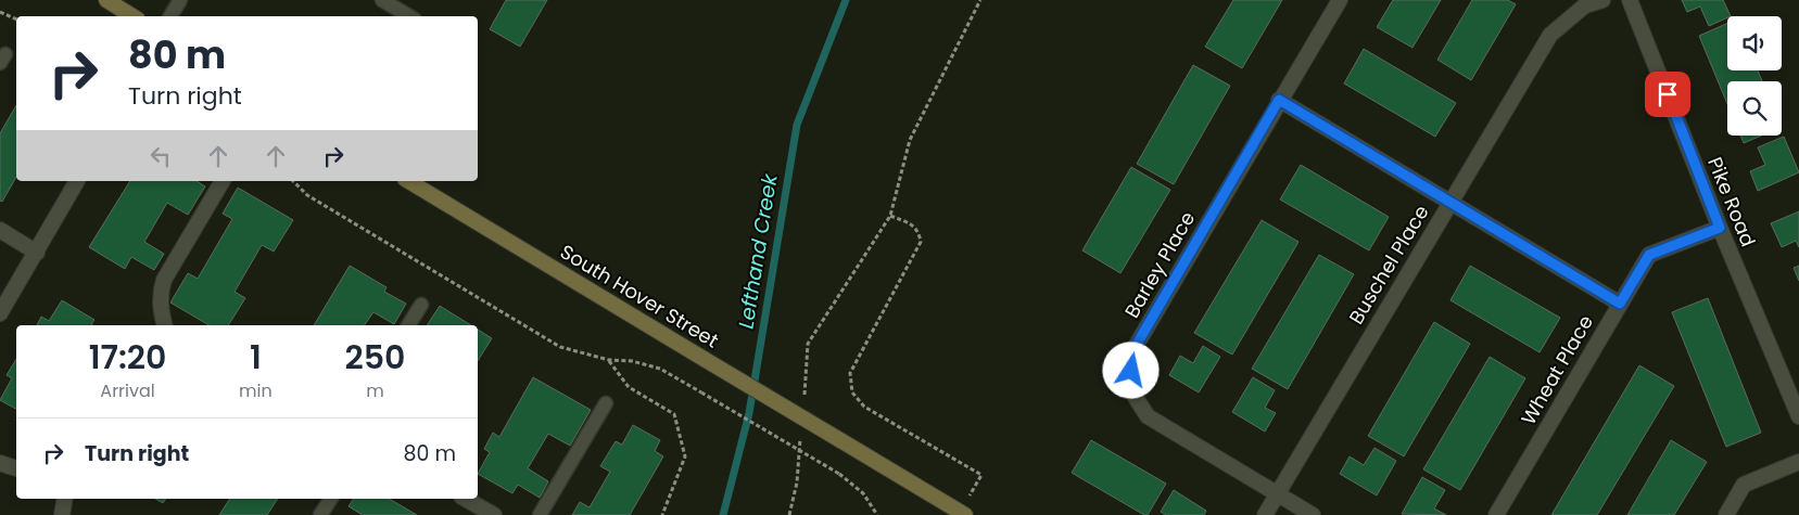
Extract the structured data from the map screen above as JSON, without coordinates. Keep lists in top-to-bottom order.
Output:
{
  "streets": {
    "main road": ["South Hover Street"],
    "street": [
      "Pike Road",
      "Barley Place",
      "Buschel Place",
      "Wheat Place"
    ]
  },
  "crossings": [
    ["Pike Road", "Wheat Place"],
    ["Barley Place", "Buschel Place"]
  ],
  "water": ["Lefthand Creek"],
  "page": {
    "turn": ["80 m", "Turn right"],
    "eta": [
      "17:20",
      "Arrival",
      "1",
      "min",
      "250",
      "m"
    ],
    "list": [
      {
        "name": "Turn right",
        "value": "80 m"
      }
    ]
  }
}
